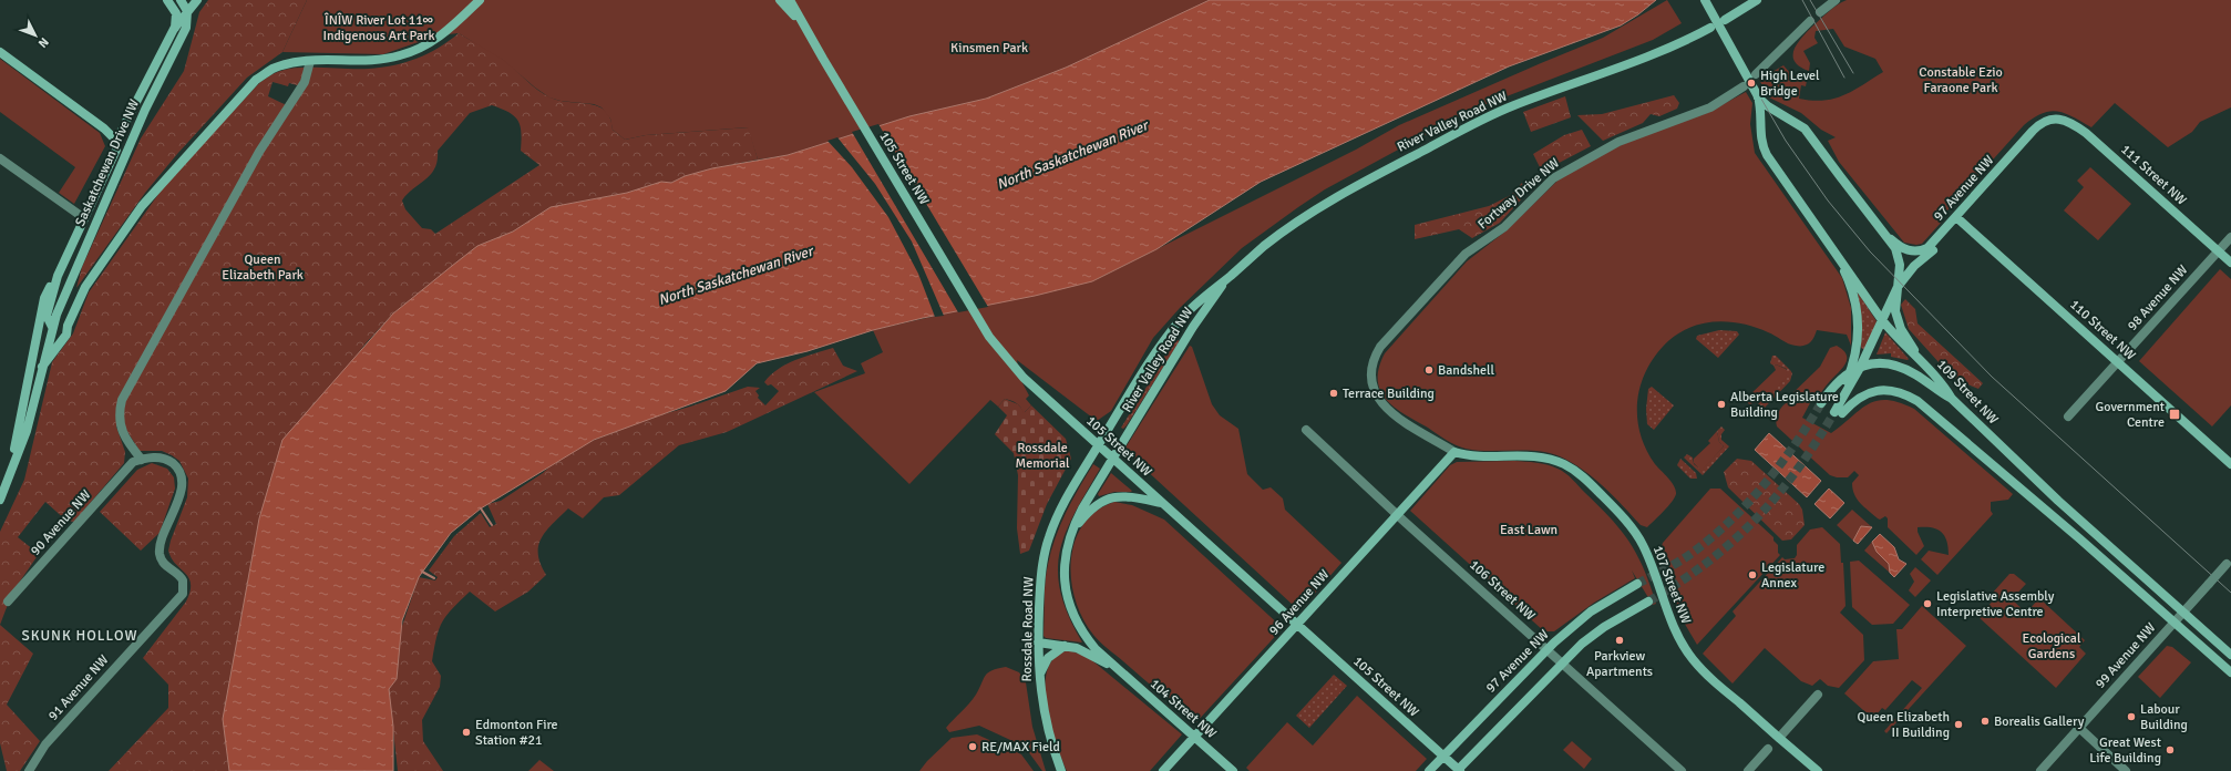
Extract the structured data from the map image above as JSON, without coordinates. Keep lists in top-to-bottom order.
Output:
{
  "streets": {
    "main road": [
      "River Valley Road NW",
      "Saskatchewan Drive NW",
      "105 Street NW",
      "111 Street NW",
      "97 Avenue NW",
      "110 Street NW",
      "109 Street NW",
      "107 Street NW",
      "96 Avenue NW",
      "Rossdale Road NW",
      "104 Street NW"
    ],
    "street": [
      "Fortway Drive NW",
      "98 Avenue NW",
      "90 Avenue NW",
      "106 Street NW",
      "99 Avenue NW",
      "91 Avenue NW"
    ]
  },
  "crossings": [
    ["River Valley Road NW", "105 Street NW"],
    ["River Valley Road NW", "Rossdale Road NW"],
    ["105 Street NW", "97 Avenue NW"],
    ["105 Street NW", "96 Avenue NW"],
    ["105 Street NW", "Rossdale Road NW"],
    ["111 Street NW", "97 Avenue NW"],
    ["111 Street NW", "98 Avenue NW"],
    ["97 Avenue NW", "110 Street NW"],
    ["97 Avenue NW", "109 Street NW"],
    ["97 Avenue NW", "106 Street NW"],
    ["97 Avenue NW", "99 Avenue NW"],
    ["Fortway Drive NW", "107 Street NW"],
    ["Fortway Drive NW", "96 Avenue NW"],
    ["98 Avenue NW", "110 Street NW"],
    ["109 Street NW", "99 Avenue NW"],
    ["90 Avenue NW", "91 Avenue NW"],
    ["107 Street NW", "96 Avenue NW"],
    ["106 Street NW", "96 Avenue NW"],
    ["96 Avenue NW", "104 Street NW"]
  ],
  "districts": ["SKUNK HOLLOW"],
  "water": ["North Saskatchewan River"],
  "parks": [
    "ÎNÎW River Lot 11∞ Indigenous Art Park",
    "Kinsmen Park",
    "Constable Ezio Faraone Park",
    "Queen Elizabeth Park",
    "Rossdale Memorial",
    "East Lawn",
    "Ecological Gardens"
  ],
  "places": {
    "other": [
      "High Level Bridge",
      "Bandshell",
      "Terrace Building",
      "Alberta Legislature Building",
      "Legislature Annex",
      "Legislative Assembly Interpretive Centre",
      "Parkview Apartments",
      "Labour Building",
      "Borealis Gallery",
      "Queen Elizabeth II Building",
      "Edmonton Fire Station #21",
      "RE/MAX Field",
      "Great West Life Building"
    ],
    "transit": ["Government Centre"]
  },
  "north": "bottom right"
}
